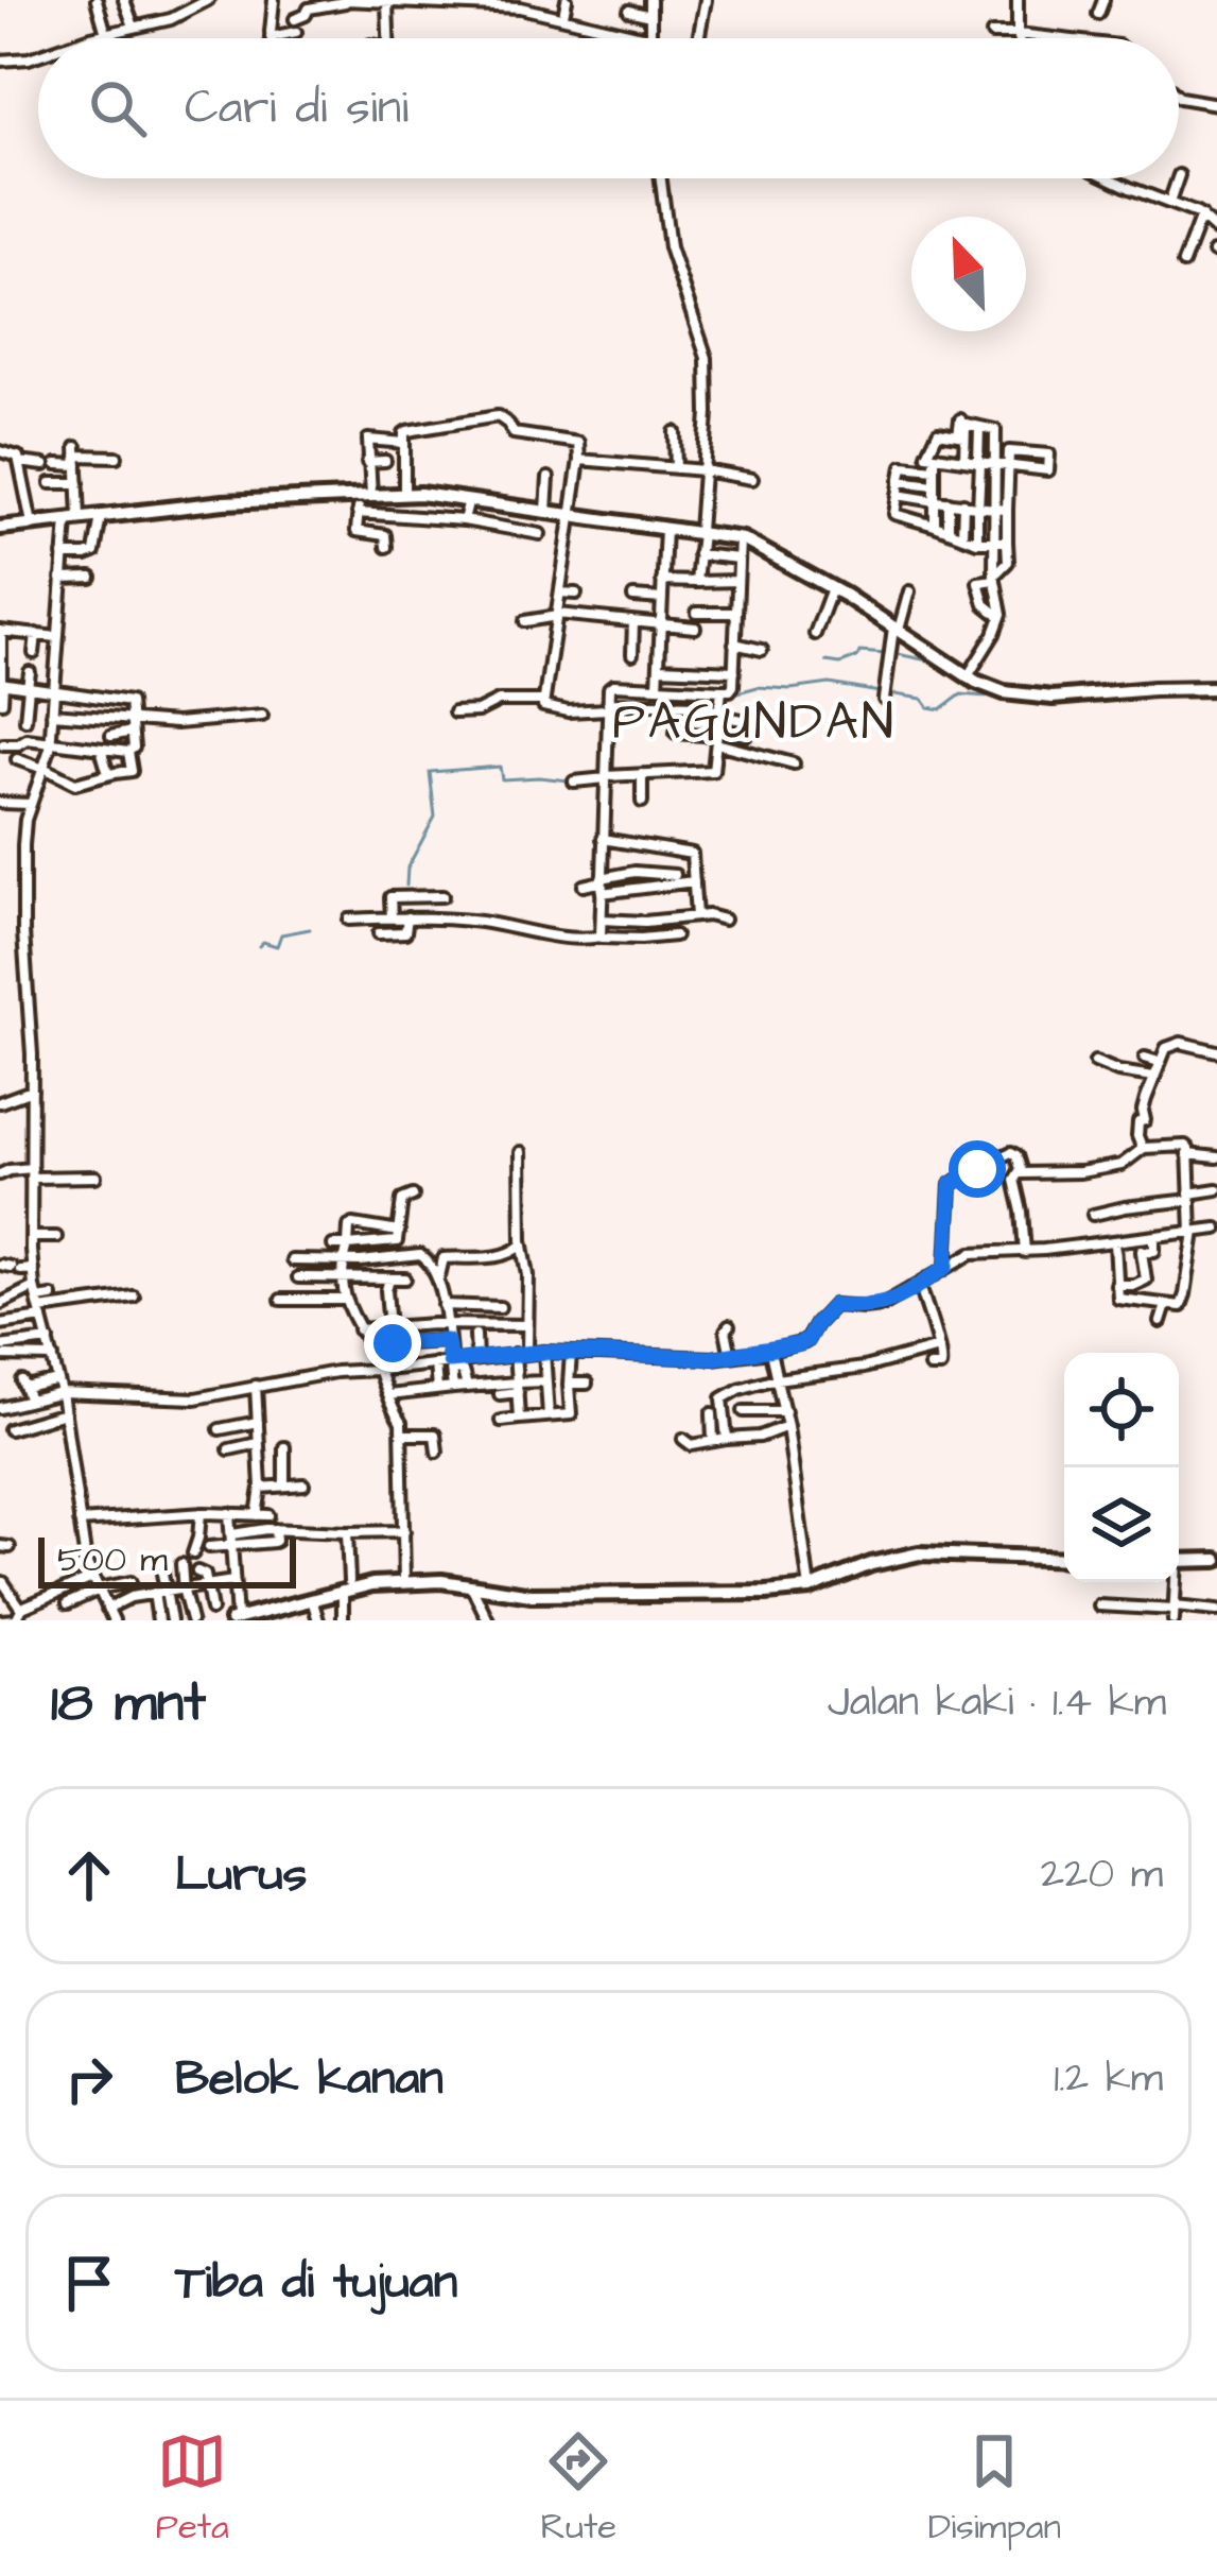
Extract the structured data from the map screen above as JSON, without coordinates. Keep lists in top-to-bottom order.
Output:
{
  "districts": ["PAGUNDAN"],
  "scale_bar": "500 m",
  "north": "top left",
  "page": {
    "search": "Cari di sini",
    "scale": "500 m",
    "heading": ["18 mnt", "Jalan kaki · 1.4 km"],
    "list": [
      ["Lurus", "220 m"],
      ["Belok kanan", "1.2 km"],
      "Tiba di tujuan"
    ],
    "nav": ["Peta", "Rute", "Disimpan"]
  }
}
